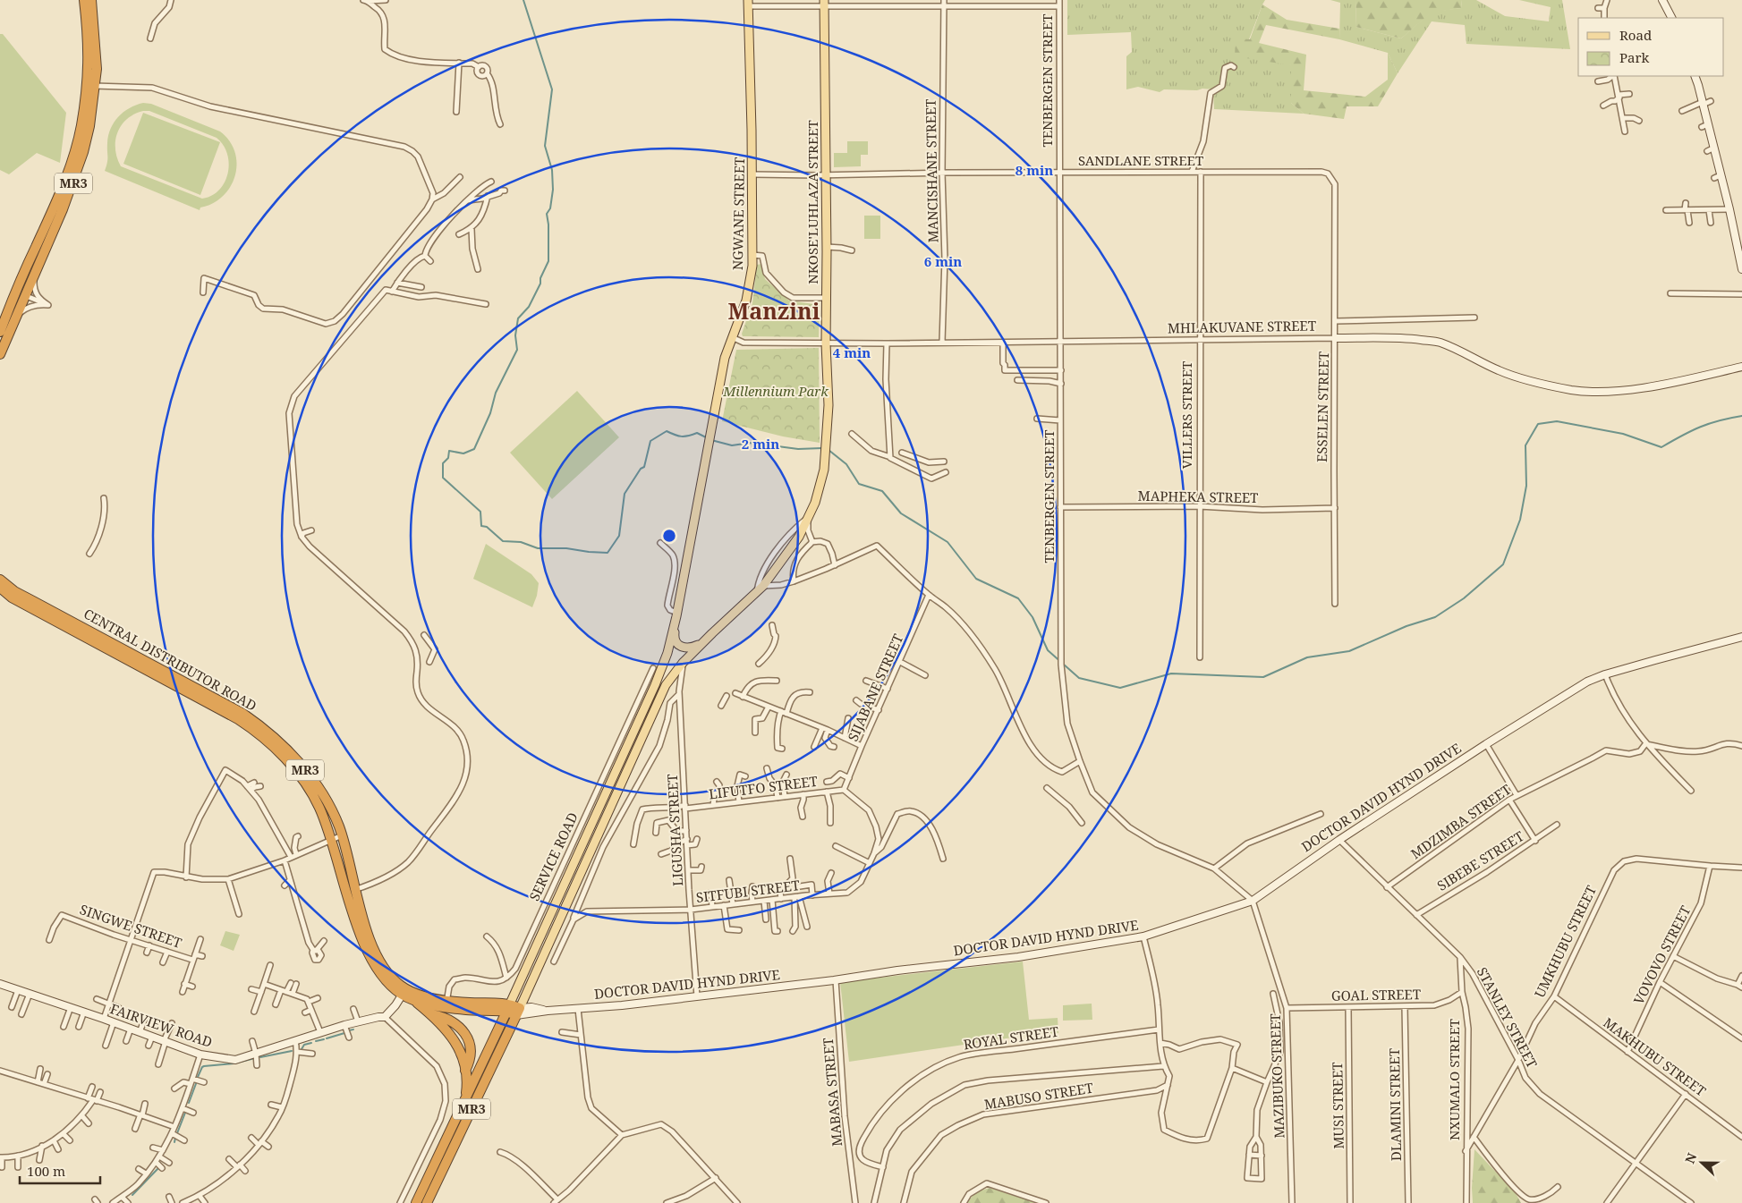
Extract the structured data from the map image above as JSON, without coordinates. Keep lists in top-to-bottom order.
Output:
{
  "streets": {
    "highway": ["MR3", "CENTRAL DISTRIBUTOR ROAD"],
    "main road": [
      "NKOSE'LUHLAZA STREET",
      "NGWANE STREET",
      "MHLAKUVANE STREET",
      "DOCTOR DAVID HYND DRIVE",
      "FAIRVIEW ROAD"
    ],
    "street": [
      "TENBERGEN STREET",
      "SANDLANE STREET",
      "MANCISHANE STREET",
      "ESSELEN STREET",
      "VILLERS STREET",
      "MAPHEKA STREET",
      "SIJABANE STREET",
      "LIFUTFO STREET",
      "MDZIMBA STREET",
      "LIGUSHA STREET",
      "SERVICE ROAD",
      "SIBEBE STREET",
      "SITFUBI STREET",
      "SINGWE STREET",
      "UMKHUBU STREET",
      "VOVOVO STREET",
      "GOAL STREET",
      "STANLEY STREET",
      "ROYAL STREET",
      "MAKHUBU STREET",
      "MAZIBUKO STREET",
      "NXUMALO STREET",
      "MABASA STREET",
      "MABUSO STREET",
      "DLAMINI STREET",
      "MUSI STREET"
    ]
  },
  "crossings": [
    ["TENBERGEN STREET", "SANDLANE STREET"],
    ["TENBERGEN STREET", "MHLAKUVANE STREET"],
    ["TENBERGEN STREET", "MAPHEKA STREET"],
    ["TENBERGEN STREET", "DOCTOR DAVID HYND DRIVE"],
    ["TENBERGEN STREET", "MAZIBUKO STREET"],
    ["SANDLANE STREET", "MANCISHANE STREET"],
    ["SANDLANE STREET", "NKOSE'LUHLAZA STREET"],
    ["SANDLANE STREET", "NGWANE STREET"],
    ["SANDLANE STREET", "ESSELEN STREET"],
    ["SANDLANE STREET", "VILLERS STREET"],
    ["MANCISHANE STREET", "MHLAKUVANE STREET"],
    ["MR3", "CENTRAL DISTRIBUTOR ROAD"],
    ["MR3", "DOCTOR DAVID HYND DRIVE"],
    ["NKOSE'LUHLAZA STREET", "MHLAKUVANE STREET"],
    ["NGWANE STREET", "MHLAKUVANE STREET"],
    ["MHLAKUVANE STREET", "ESSELEN STREET"],
    ["MHLAKUVANE STREET", "VILLERS STREET"],
    ["ESSELEN STREET", "MAPHEKA STREET"],
    ["VILLERS STREET", "MAPHEKA STREET"],
    ["CENTRAL DISTRIBUTOR ROAD", "DOCTOR DAVID HYND DRIVE"],
    ["SIJABANE STREET", "LIFUTFO STREET"],
    ["SIJABANE STREET", "SITFUBI STREET"],
    ["LIFUTFO STREET", "LIGUSHA STREET"],
    ["LIFUTFO STREET", "SITFUBI STREET"],
    ["DOCTOR DAVID HYND DRIVE", "LIGUSHA STREET"],
    ["DOCTOR DAVID HYND DRIVE", "STANLEY STREET"],
    ["DOCTOR DAVID HYND DRIVE", "MAZIBUKO STREET"],
    ["DOCTOR DAVID HYND DRIVE", "MABASA STREET"],
    ["MDZIMBA STREET", "STANLEY STREET"],
    ["LIGUSHA STREET", "SITFUBI STREET"],
    ["SIBEBE STREET", "STANLEY STREET"],
    ["UMKHUBU STREET", "VOVOVO STREET"],
    ["UMKHUBU STREET", "STANLEY STREET"],
    ["UMKHUBU STREET", "MAKHUBU STREET"],
    ["UMKHUBU STREET", "NXUMALO STREET"],
    ["VOVOVO STREET", "MAKHUBU STREET"],
    ["GOAL STREET", "MAZIBUKO STREET"],
    ["GOAL STREET", "NXUMALO STREET"],
    ["GOAL STREET", "DLAMINI STREET"],
    ["GOAL STREET", "MUSI STREET"],
    ["STANLEY STREET", "NXUMALO STREET"]
  ],
  "districts": ["Manzini"],
  "parks": ["Millennium Park"],
  "legend": ["Road", "Park"],
  "scale_bar": "100 m",
  "north": "left",
  "rings": [
    "8 min",
    "6 min",
    "4 min",
    "2 min"
  ]
}
